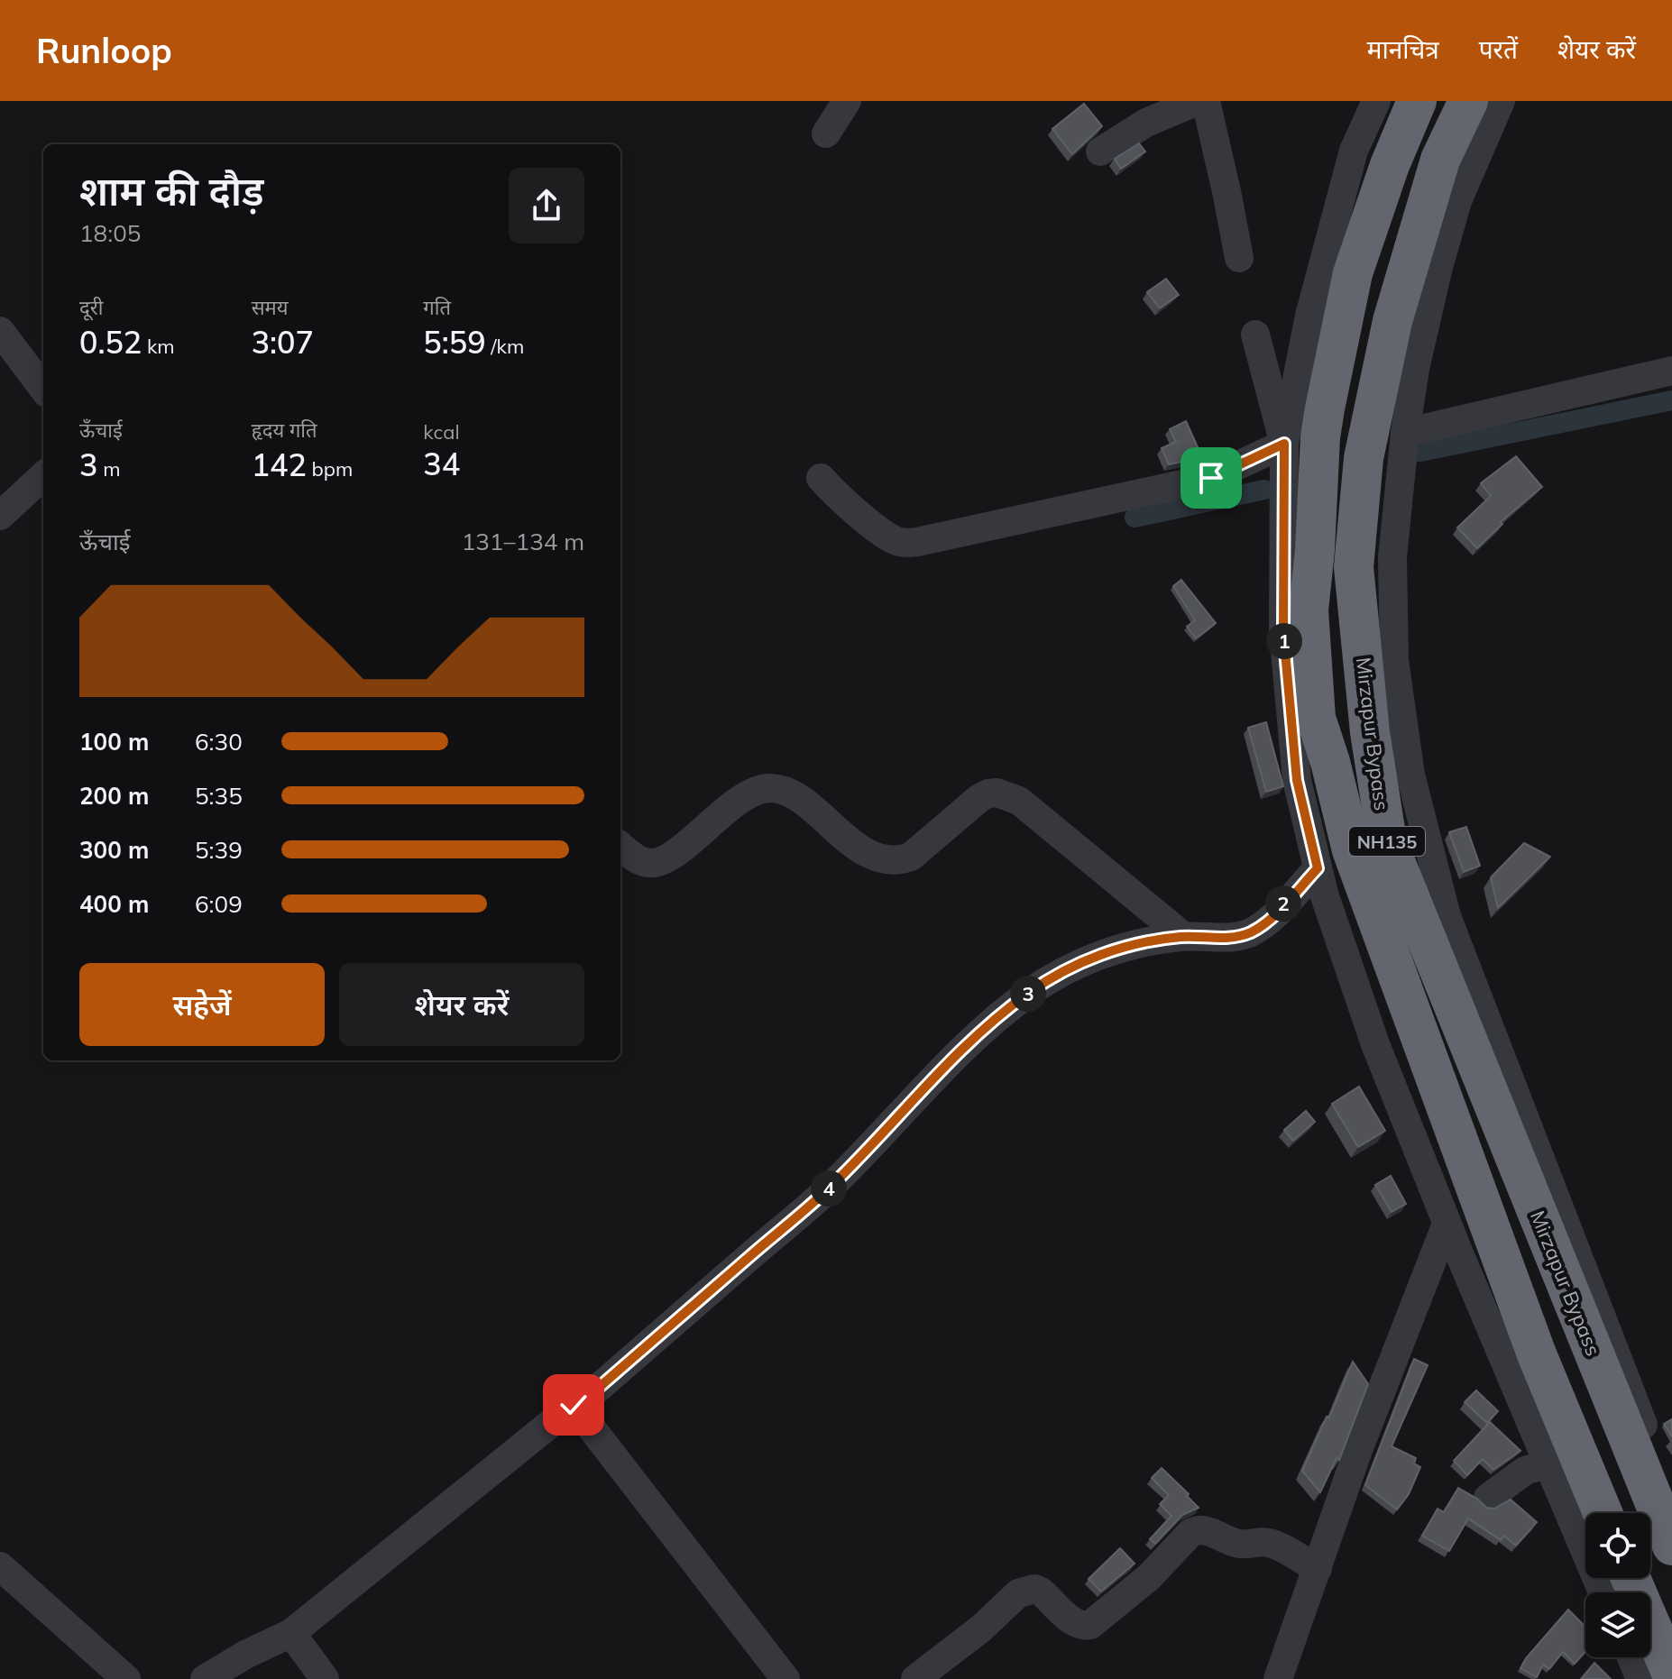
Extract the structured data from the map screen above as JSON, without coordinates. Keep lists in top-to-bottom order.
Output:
{
  "streets": {
    "highway": ["Mirzapur Bypass", "NH135"]
  },
  "page": {
    "header": "Runloop",
    "nav": ["मानचित्र", "परतें", "शेयर करें"],
    "heading": ["शाम की दौड़", "18:05"],
    "stats": [
      ["दूरी", "0.52 km"],
      ["समय", "3:07"],
      ["गति", "5:59 /km"],
      ["ऊँचाई", "3 m"],
      ["हृदय गति", "142 bpm"],
      ["kcal", "34"]
    ],
    "chart": ["ऊँचाई", "131–134 m"],
    "pins": [
      "1",
      "2",
      "3",
      "4"
    ],
    "list": [
      {
        "name": "100 m",
        "note": "6:30"
      },
      {
        "name": "200 m",
        "note": "5:35"
      },
      {
        "name": "300 m",
        "note": "5:39"
      },
      {
        "name": "400 m",
        "note": "6:09"
      }
    ],
    "buttons": ["सहेजें", "शेयर करें"]
  }
}
